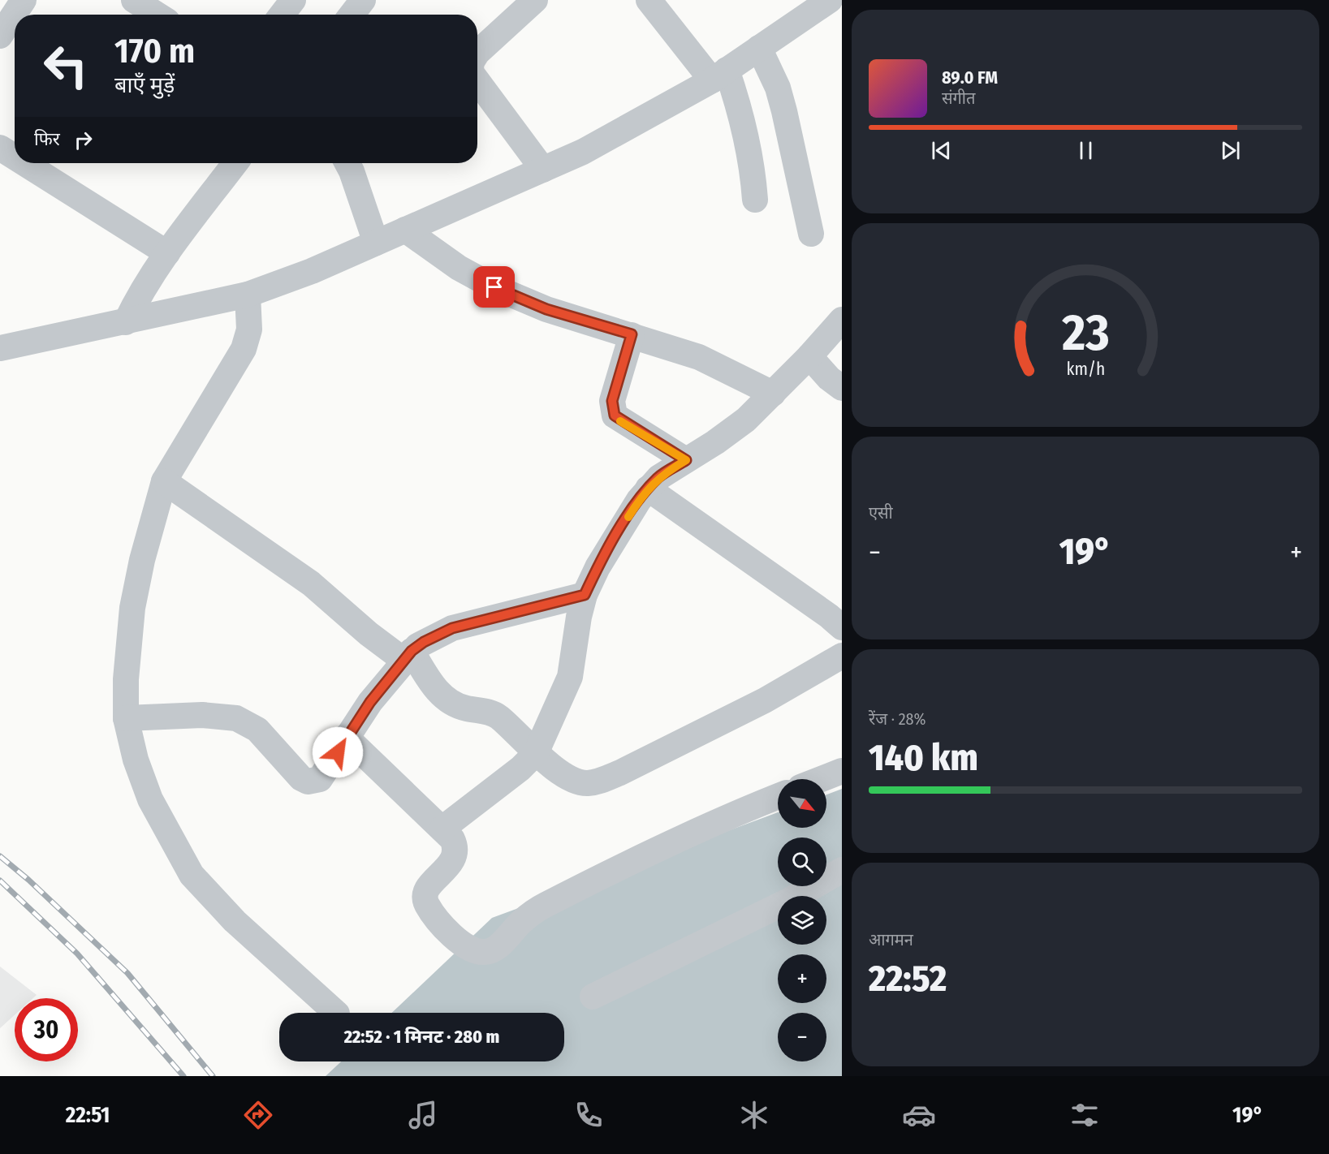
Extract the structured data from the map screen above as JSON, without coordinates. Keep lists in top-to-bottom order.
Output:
{
  "north": "bottom right",
  "page": {
    "turn": ["170 m", "बाएँ मुड़ें"],
    "song": ["89.0 FM", "संगीत"],
    "then": "फिर",
    "tile": [
      "एसी",
      ["रेंज · 28%", "140 km"],
      ["आगमन", "22:52"]
    ],
    "heat": ["−", "19°", "+"],
    "map_buttons": ["+", "−"],
    "limit": "30",
    "trip": "22:52 · 1 मिनट · 280 m",
    "tabs": ["22:51", "19°"],
    "gauge": ["23", "km/h"]
  }
}
